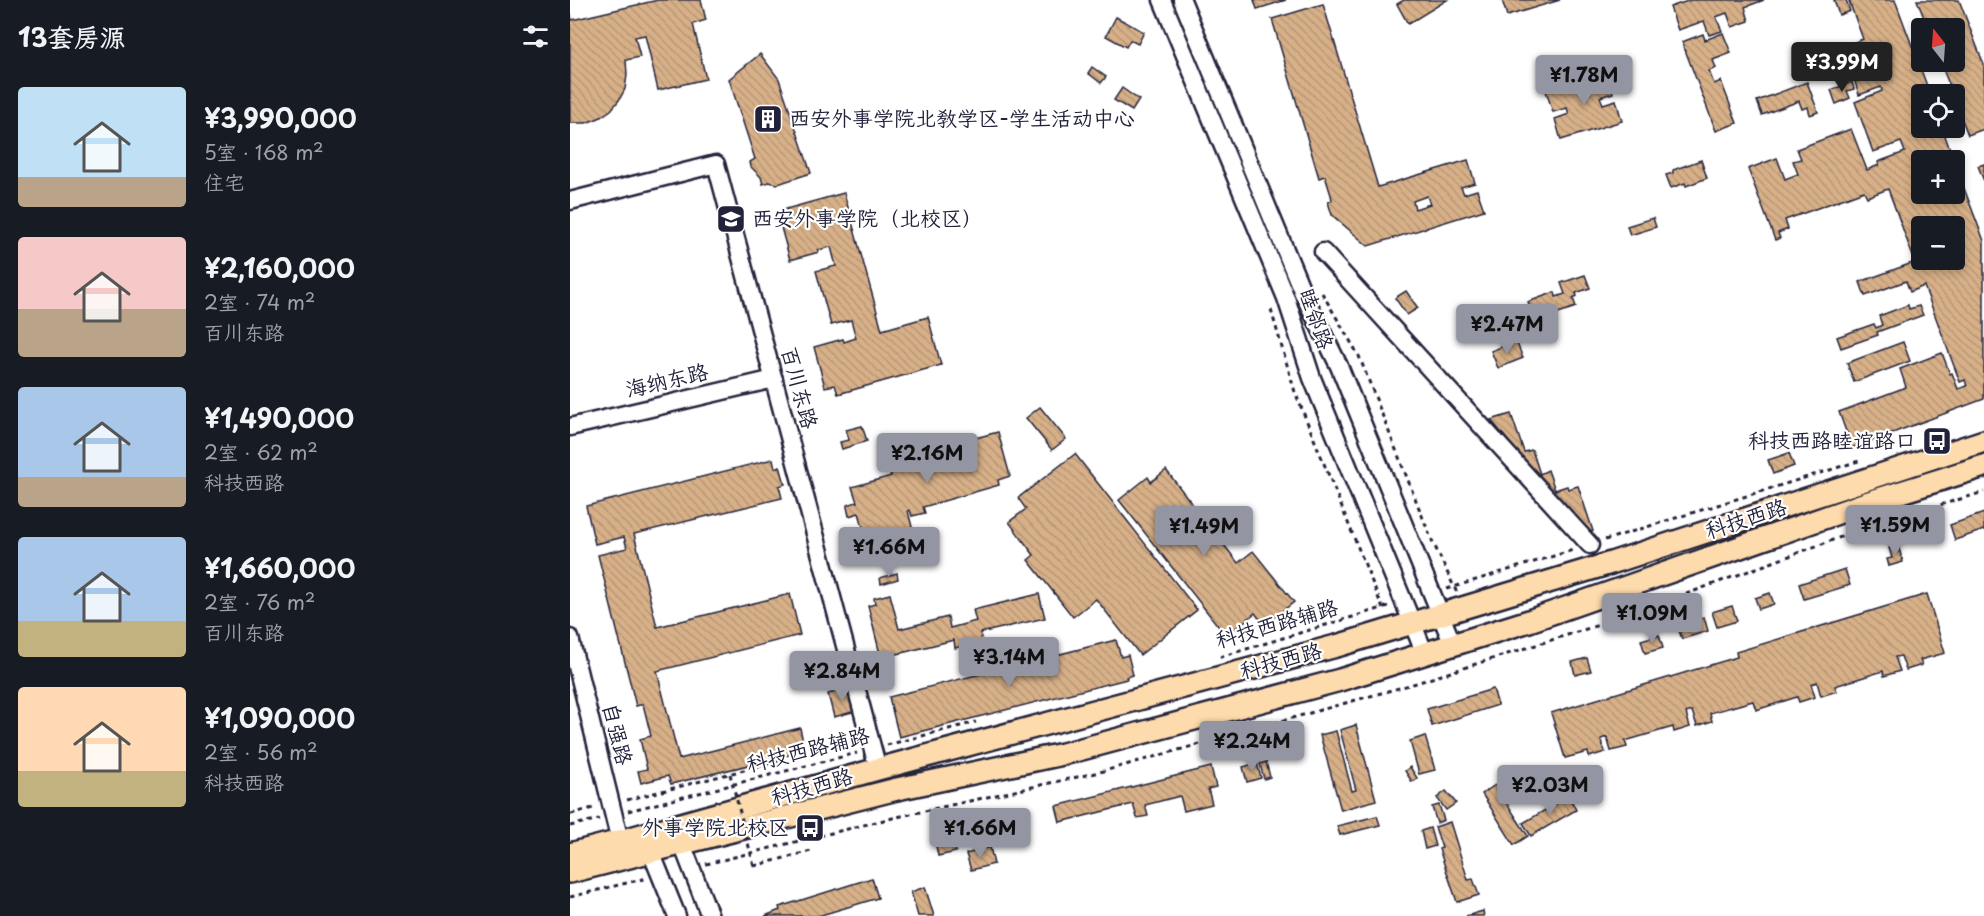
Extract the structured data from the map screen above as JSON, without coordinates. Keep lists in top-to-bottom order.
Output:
{
  "streets": {
    "main road": ["科技西路"],
    "street": [
      "睦邻路",
      "海纳东路",
      "百川东路",
      "自强路"
    ],
    "path": ["科技西路辅路"]
  },
  "crossings": [
    ["睦邻路", "科技西路"],
    ["睦邻路", "科技西路辅路"],
    ["海纳东路", "百川东路"],
    ["百川东路", "科技西路"],
    ["百川东路", "科技西路辅路"],
    ["科技西路", "科技西路辅路"],
    ["科技西路", "自强路"],
    ["科技西路辅路", "自强路"]
  ],
  "places": {
    "building": ["西安外事学院北教学区-学生活动中心"],
    "school or university": ["西安外事学院（北校区）"],
    "bus stop": ["科技西路睦谊路口", "外事学院北校区"]
  },
  "north": "top",
  "page": {
    "heading": "13套房源",
    "map_buttons": ["+", "−"],
    "price": [
      "¥3.99M",
      "¥1.78M",
      "¥2.47M",
      "¥2.16M",
      "¥1.59M",
      "¥1.49M",
      "¥1.66M",
      "¥1.09M",
      "¥3.14M",
      "¥2.84M",
      "¥2.24M",
      "¥2.03M",
      "¥1.66M"
    ],
    "list": [
      {
        "name": "¥3,990,000",
        "note": "5室 · 168 m² · 住宅"
      },
      {
        "name": "¥2,160,000",
        "note": "2室 · 74 m² · 百川东路"
      },
      {
        "name": "¥1,490,000",
        "note": "2室 · 62 m² · 科技西路"
      },
      {
        "name": "¥1,660,000",
        "note": "2室 · 76 m² · 百川东路"
      },
      {
        "name": "¥1,090,000",
        "note": "2室 · 56 m² · 科技西路"
      }
    ]
  }
}
